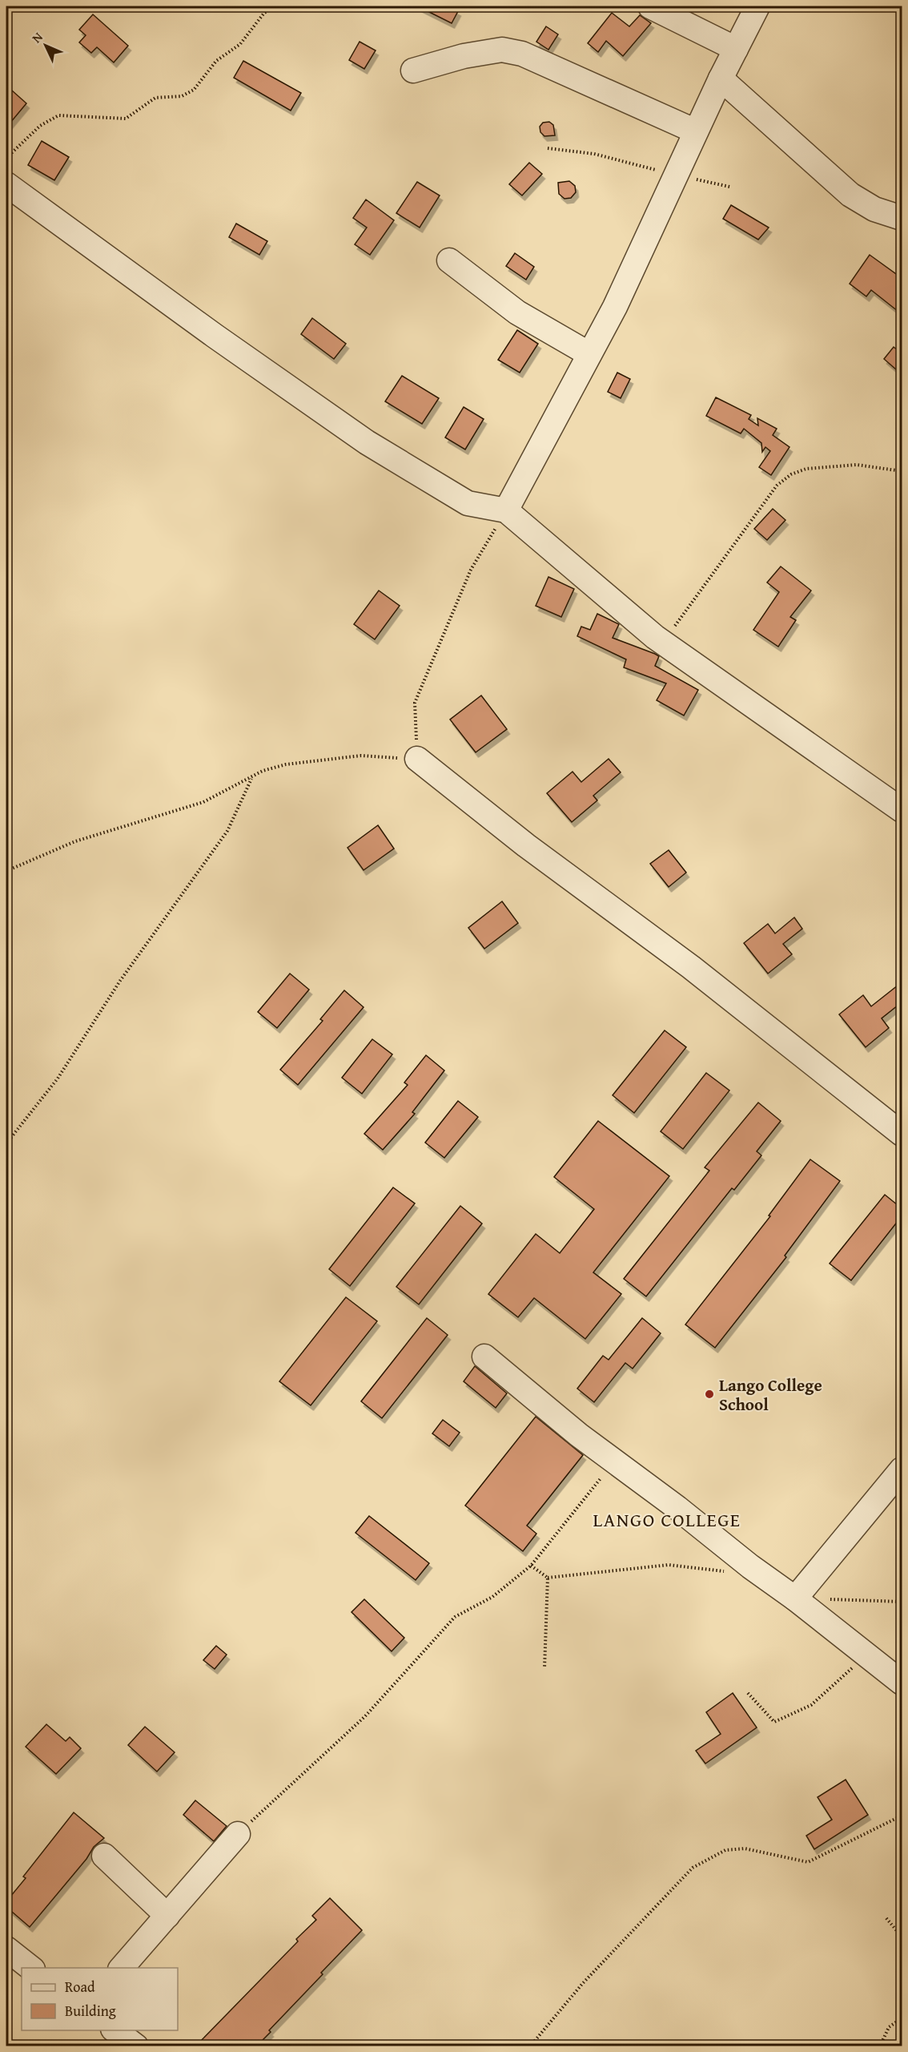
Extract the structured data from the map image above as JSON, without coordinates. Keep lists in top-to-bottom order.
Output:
{
  "districts": ["LANGO COLLEGE"],
  "places": ["Lango College School"],
  "legend": ["Road", "Building"],
  "north": "top left"
}
